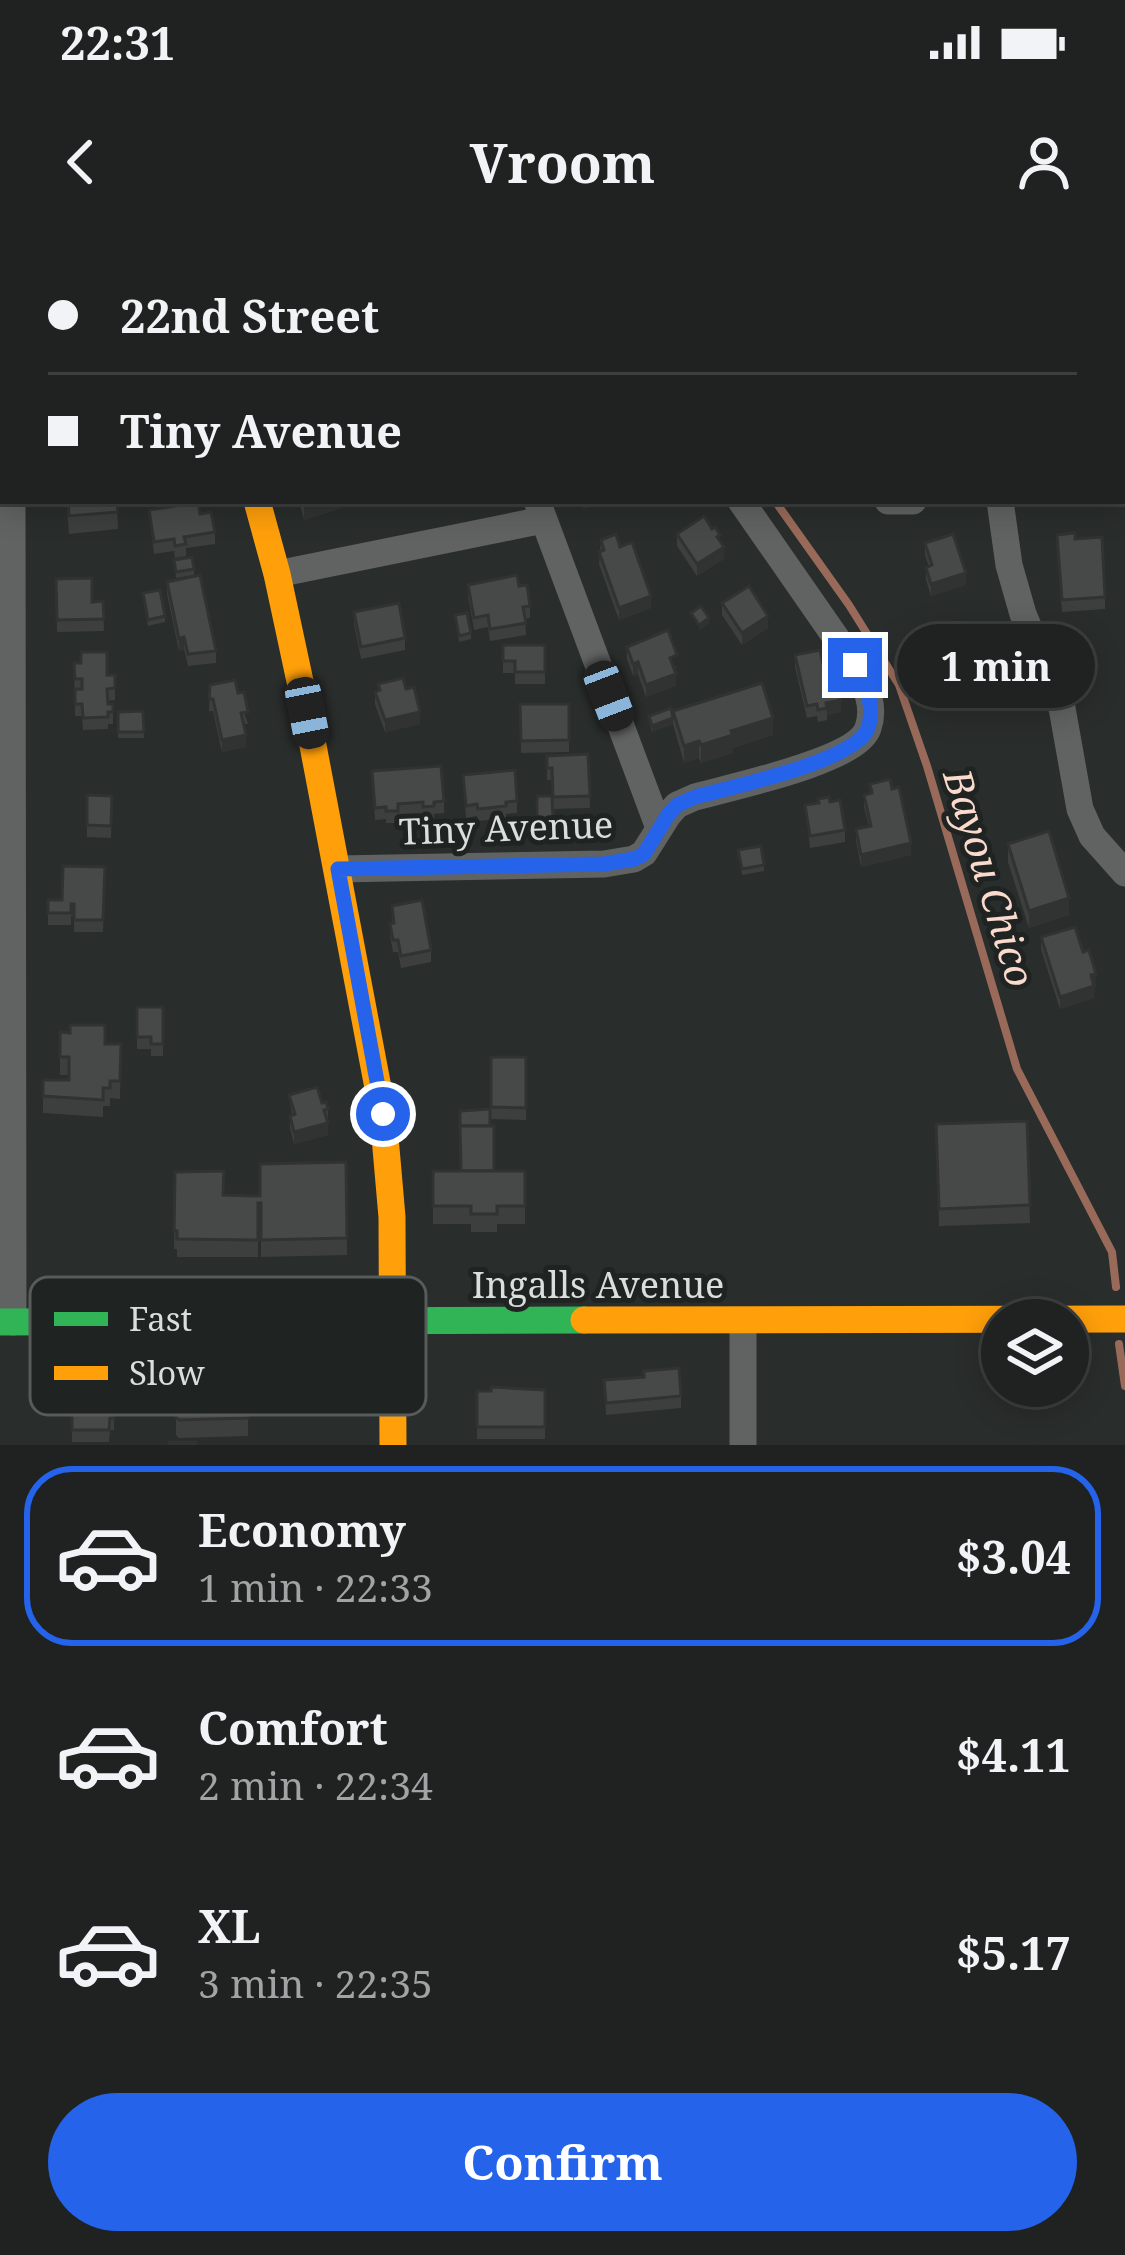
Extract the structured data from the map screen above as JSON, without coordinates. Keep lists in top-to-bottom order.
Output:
{
  "streets": {
    "main road": ["Ingalls Avenue"],
    "street": ["Tiny Avenue"]
  },
  "water": ["Bayou Chico"],
  "legend": ["Fast", "Slow"],
  "page": {
    "status": "22:31",
    "header": "Vroom",
    "banner": ["22nd Street", "Tiny Avenue"],
    "bubble": "1 min",
    "list": [
      {
        "name": "Economy",
        "note": "1 min · 22:33",
        "value": "$3.04"
      },
      {
        "name": "Comfort",
        "note": "2 min · 22:34",
        "value": "$4.11"
      },
      {
        "name": "XL",
        "note": "3 min · 22:35",
        "value": "$5.17"
      }
    ],
    "buttons": "Confirm"
  }
}
